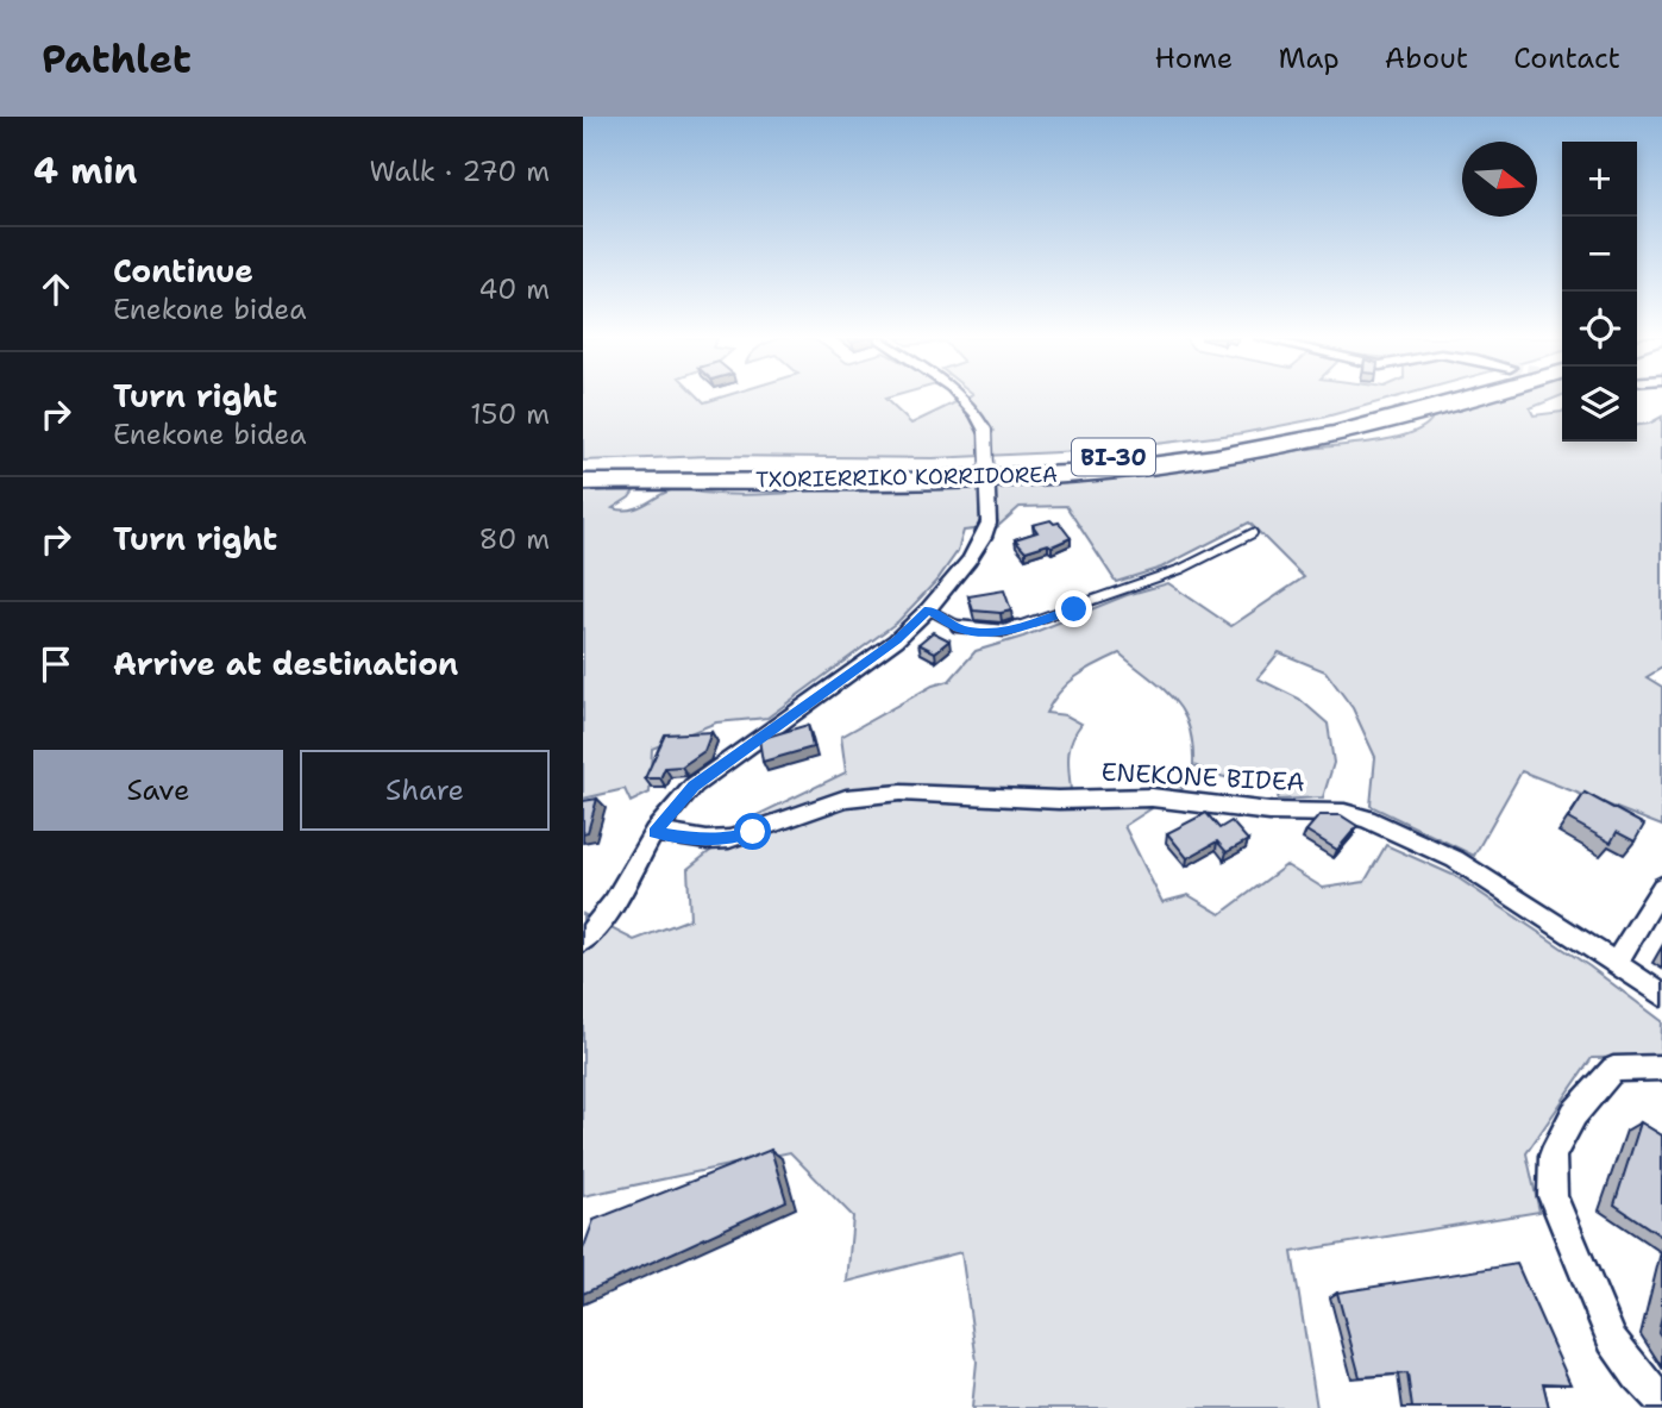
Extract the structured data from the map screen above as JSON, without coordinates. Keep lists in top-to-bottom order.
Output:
{
  "streets": {
    "highway": ["BI-30", "TXORIERRIKO KORRIDOREA"],
    "street": ["ENEKONE BIDEA"]
  },
  "north": "right",
  "page": {
    "header": "Pathlet",
    "nav": [
      "Home",
      "Map",
      "About",
      "Contact"
    ],
    "heading": ["4 min", "Walk · 270 m"],
    "map_buttons": ["+", "−"],
    "list": [
      ["Continue", "Enekone bidea", "40 m"],
      ["Turn right", "Enekone bidea", "150 m"],
      ["Turn right", "80 m"],
      "Arrive at destination"
    ],
    "buttons": ["Save", "Share"]
  }
}
